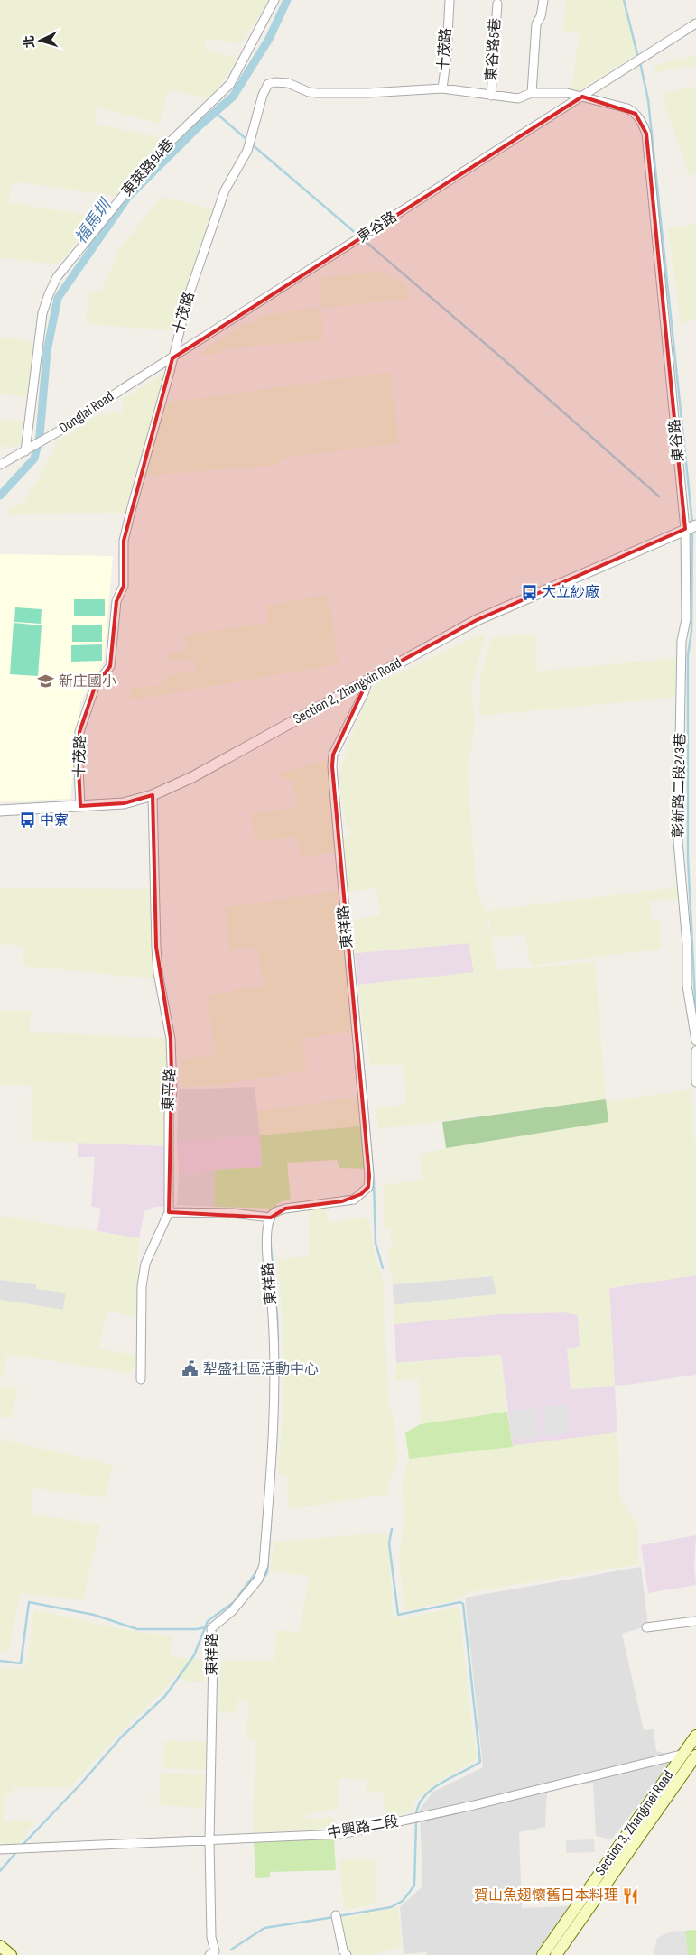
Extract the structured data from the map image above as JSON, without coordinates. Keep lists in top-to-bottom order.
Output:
{
  "streets": {
    "main road": ["Section 3, Zhangmei Road"],
    "street": [
      "十茂路",
      "東谷路5巷",
      "東萊路94巷",
      "東谷路",
      "Donglai Road",
      "Section 2, Zhangxin Road",
      "彰新路二段243巷",
      "東祥路",
      "東平路",
      "中興路二段"
    ]
  },
  "crossings": [
    ["十茂路", "東谷路"],
    ["十茂路", "Donglai Road"],
    ["十茂路", "Section 2, Zhangxin Road"],
    ["東谷路5巷", "東谷路"],
    ["東萊路94巷", "Donglai Road"],
    ["東谷路", "Donglai Road"],
    ["東谷路", "Section 2, Zhangxin Road"],
    ["東谷路", "彰新路二段243巷"],
    ["Section 2, Zhangxin Road", "彰新路二段243巷"],
    ["Section 2, Zhangxin Road", "東祥路"],
    ["Section 2, Zhangxin Road", "東平路"],
    ["東祥路", "中興路二段"],
    ["Section 3, Zhangmei Road", "中興路二段"]
  ],
  "water": ["福馬圳"],
  "places": {
    "bus stop": ["大立紗廠", "中寮"],
    "school or university": ["新庄國小"],
    "public building": ["犁盛社區活動中心"],
    "restaurant": ["賀山魚翅懷舊日本料理"]
  },
  "north": "left"
}
